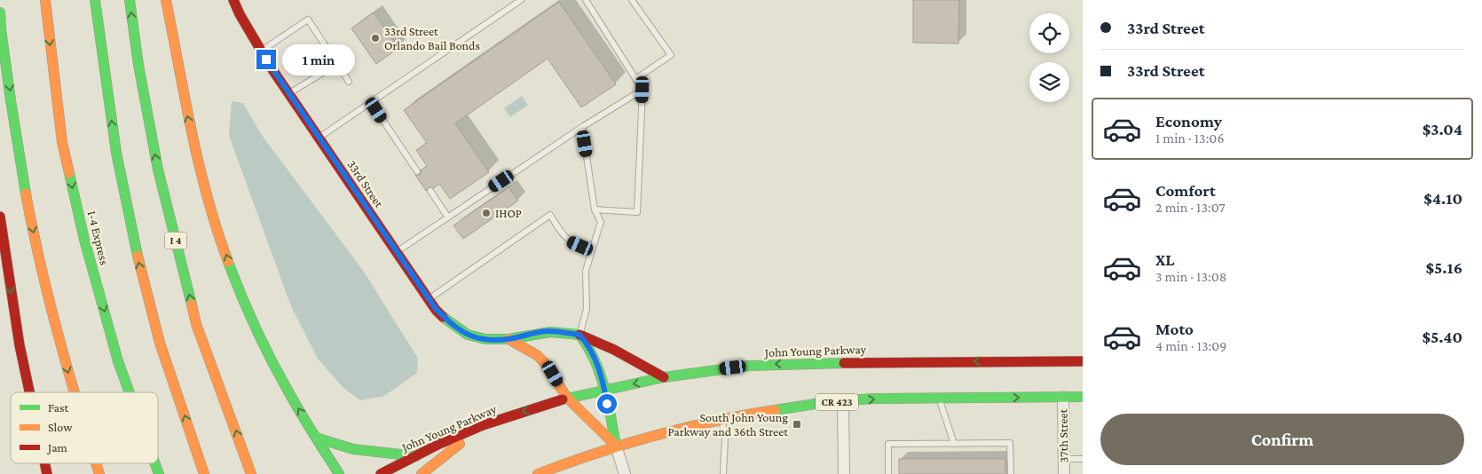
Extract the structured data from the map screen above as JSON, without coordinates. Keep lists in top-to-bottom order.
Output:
{
  "streets": {
    "main road": [
      "33rd Street",
      "I-4 Express",
      "I 4",
      "John Young Parkway",
      "CR 423"
    ],
    "street": ["37th Street"]
  },
  "crossings": [
    ["33rd Street", "John Young Parkway"],
    ["CR 423", "37th Street"]
  ],
  "places": {
    "other": ["33rd Street Orlando Bail Bonds", "IHOP"],
    "transit": ["South John Young Parkway and 36th Street"]
  },
  "legend": ["Fast", "Slow", "Jam"],
  "page": {
    "banner": ["33rd Street", "33rd Street"],
    "bubble": "1 min",
    "list": [
      {
        "name": "Economy",
        "note": "1 min · 13:06",
        "value": "$3.04"
      },
      {
        "name": "Comfort",
        "note": "2 min · 13:07",
        "value": "$4.10"
      },
      {
        "name": "XL",
        "note": "3 min · 13:08",
        "value": "$5.16"
      },
      {
        "name": "Moto",
        "note": "4 min · 13:09",
        "value": "$5.40"
      }
    ],
    "buttons": "Confirm"
  }
}
